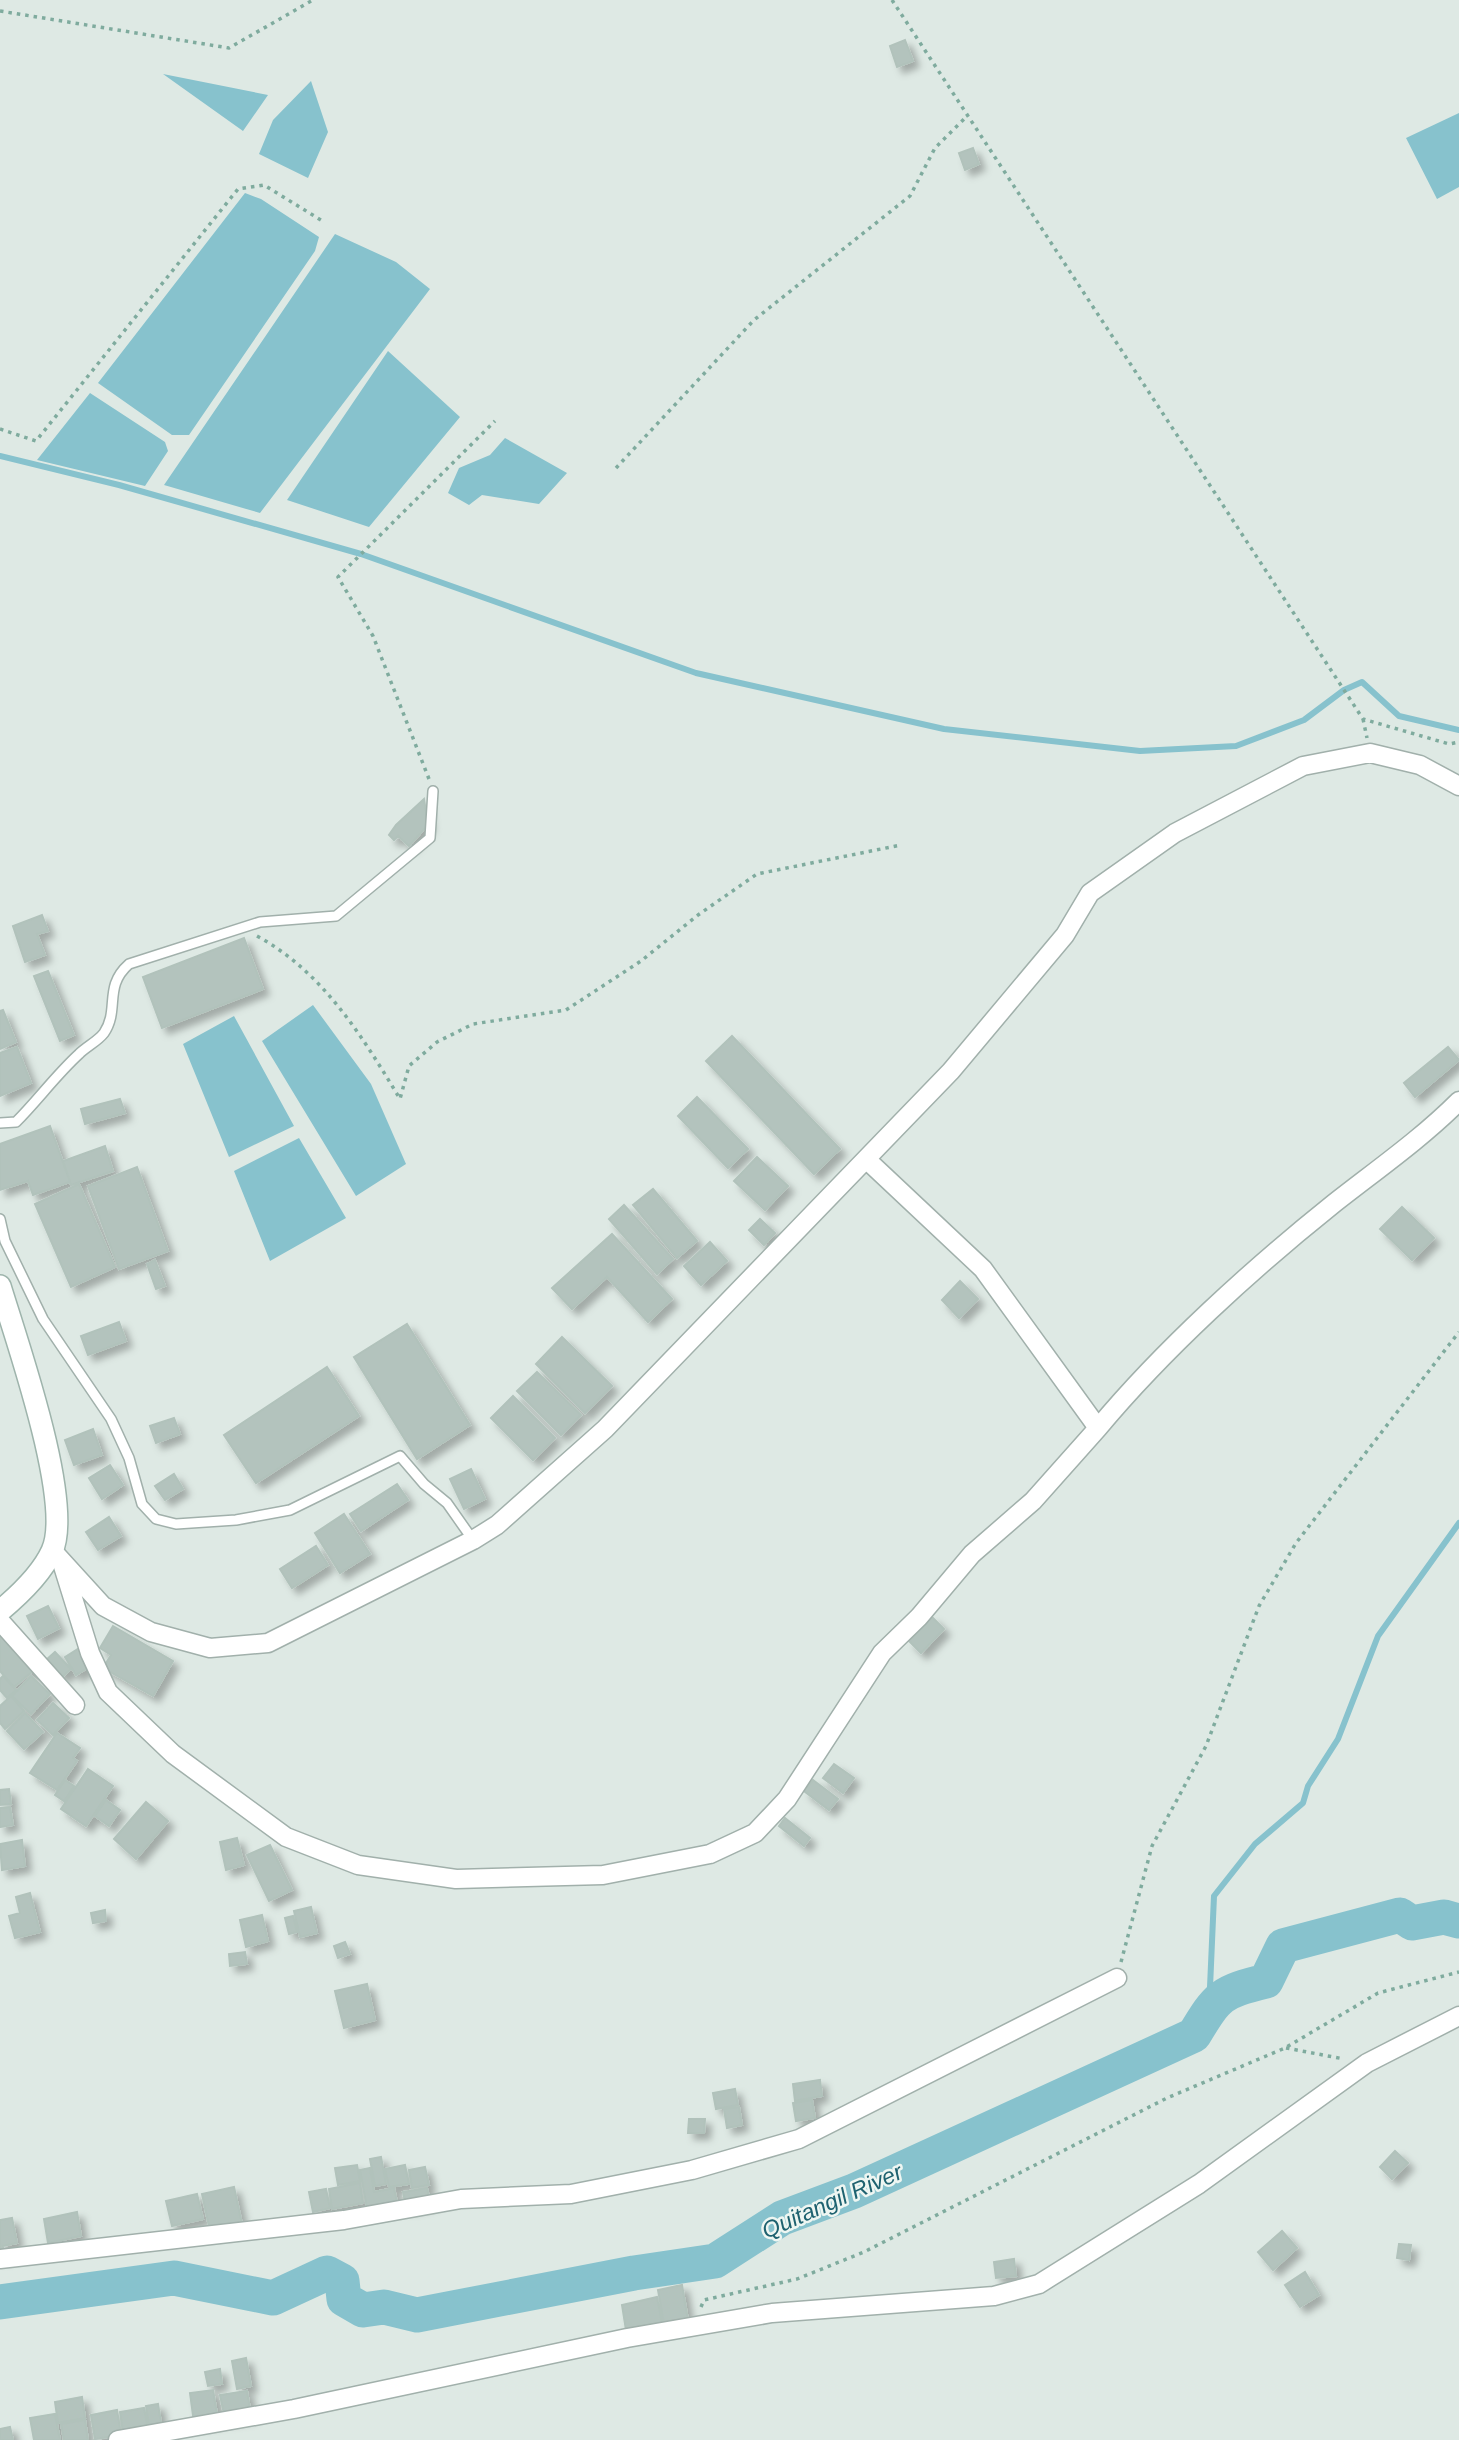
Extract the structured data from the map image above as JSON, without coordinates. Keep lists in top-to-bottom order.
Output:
{
  "water": ["Quitangil River"]
}
